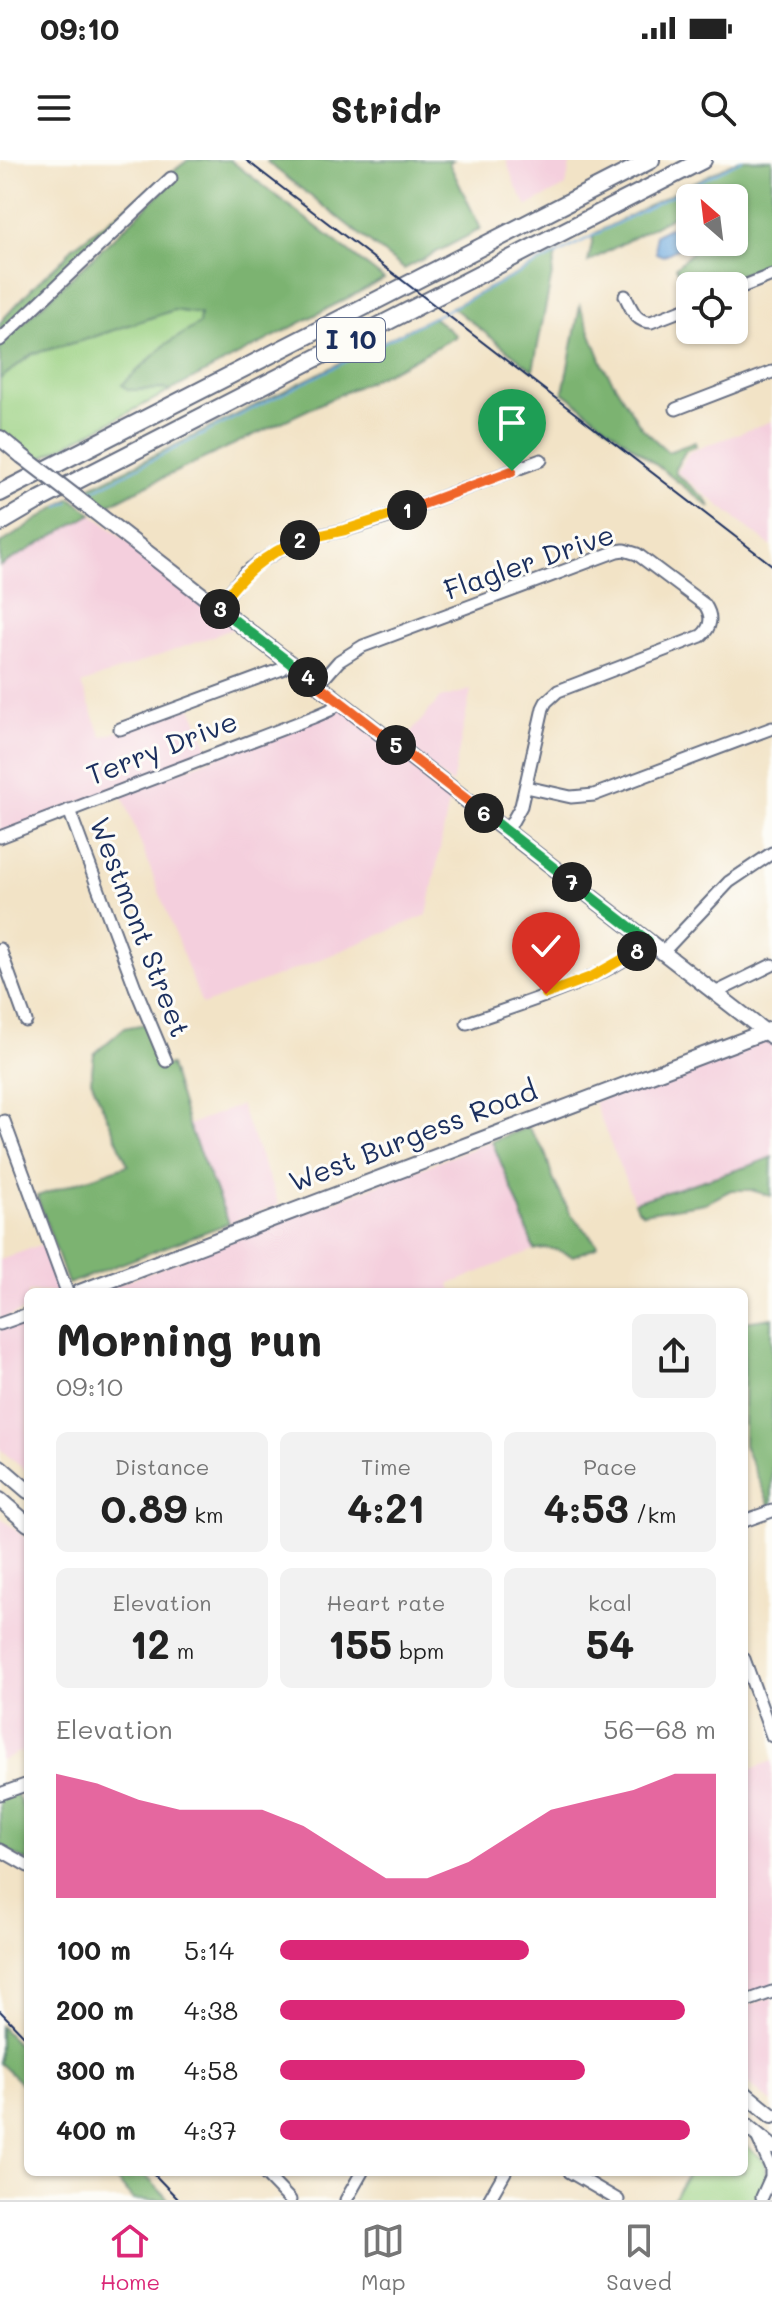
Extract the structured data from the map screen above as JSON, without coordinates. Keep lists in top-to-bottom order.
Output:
{
  "streets": {
    "highway": ["I 10"],
    "main road": ["West Burgess Road"],
    "street": ["Flagler Drive", "Terry Drive", "Westmont Street"]
  },
  "crossings": [
    ["Terry Drive", "Westmont Street"]
  ],
  "north": "top left",
  "page": {
    "status": "09:10",
    "header": "Stridr",
    "pins": [
      "1",
      "2",
      "3",
      "4",
      "5",
      "6",
      "7",
      "8"
    ],
    "heading": ["Morning run", "09:10"],
    "stats": [
      ["Distance", "0.89 km"],
      ["Time", "4:21"],
      ["Pace", "4:53 /km"],
      ["Elevation", "12 m"],
      ["Heart rate", "155 bpm"],
      ["kcal", "54"]
    ],
    "chart": ["Elevation", "56–68 m"],
    "list": [
      {
        "name": "100 m",
        "note": "5:14"
      },
      {
        "name": "200 m",
        "note": "4:38"
      },
      {
        "name": "300 m",
        "note": "4:58"
      },
      {
        "name": "400 m",
        "note": "4:37"
      }
    ],
    "tabs": ["Home", "Map", "Saved"]
  }
}
